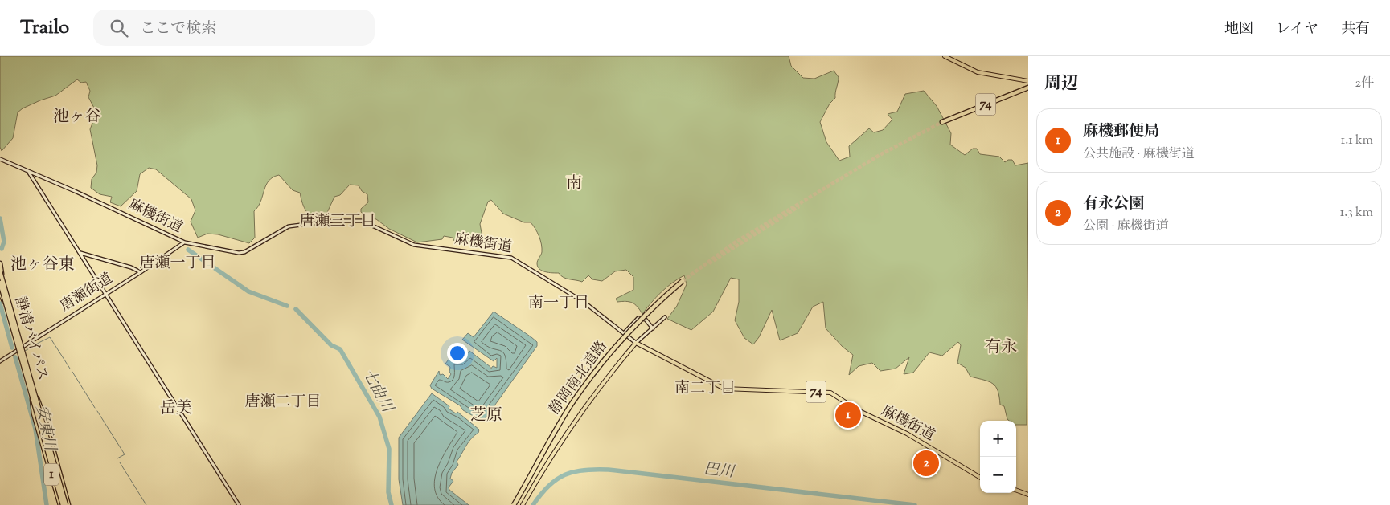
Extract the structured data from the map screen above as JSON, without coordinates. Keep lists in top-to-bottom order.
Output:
{
  "streets": {
    "highway": [
      "74",
      "静清バイパス",
      "静岡南北道路",
      "1"
    ],
    "main road": ["麻機街道"],
    "street": ["唐瀬街道"]
  },
  "crossings": [
    ["麻機街道", "唐瀬街道"],
    ["唐瀬街道", "1"],
    ["静清バイパス", "1"]
  ],
  "districts": [
    "池ヶ谷",
    "南",
    "唐瀬三丁目",
    "唐瀬一丁目",
    "池ヶ谷東",
    "南一丁目",
    "有永",
    "南二丁目",
    "唐瀬二丁目",
    "岳美",
    "芝原"
  ],
  "water": ["七曲川", "安東川", "巴川"],
  "page": {
    "header": "Trailo",
    "search": "ここで検索",
    "nav": ["地図", "レイヤ", "共有"],
    "heading": ["周辺", "2件"],
    "list": [
      {
        "mark": "1",
        "name": "麻機郵便局",
        "note": "公共施設 · 麻機街道",
        "value": "1.1 km"
      },
      {
        "mark": "2",
        "name": "有永公園",
        "note": "公園 · 麻機街道",
        "value": "1.3 km"
      }
    ],
    "pins": ["1", "2"],
    "map_buttons": ["+", "−"]
  }
}
